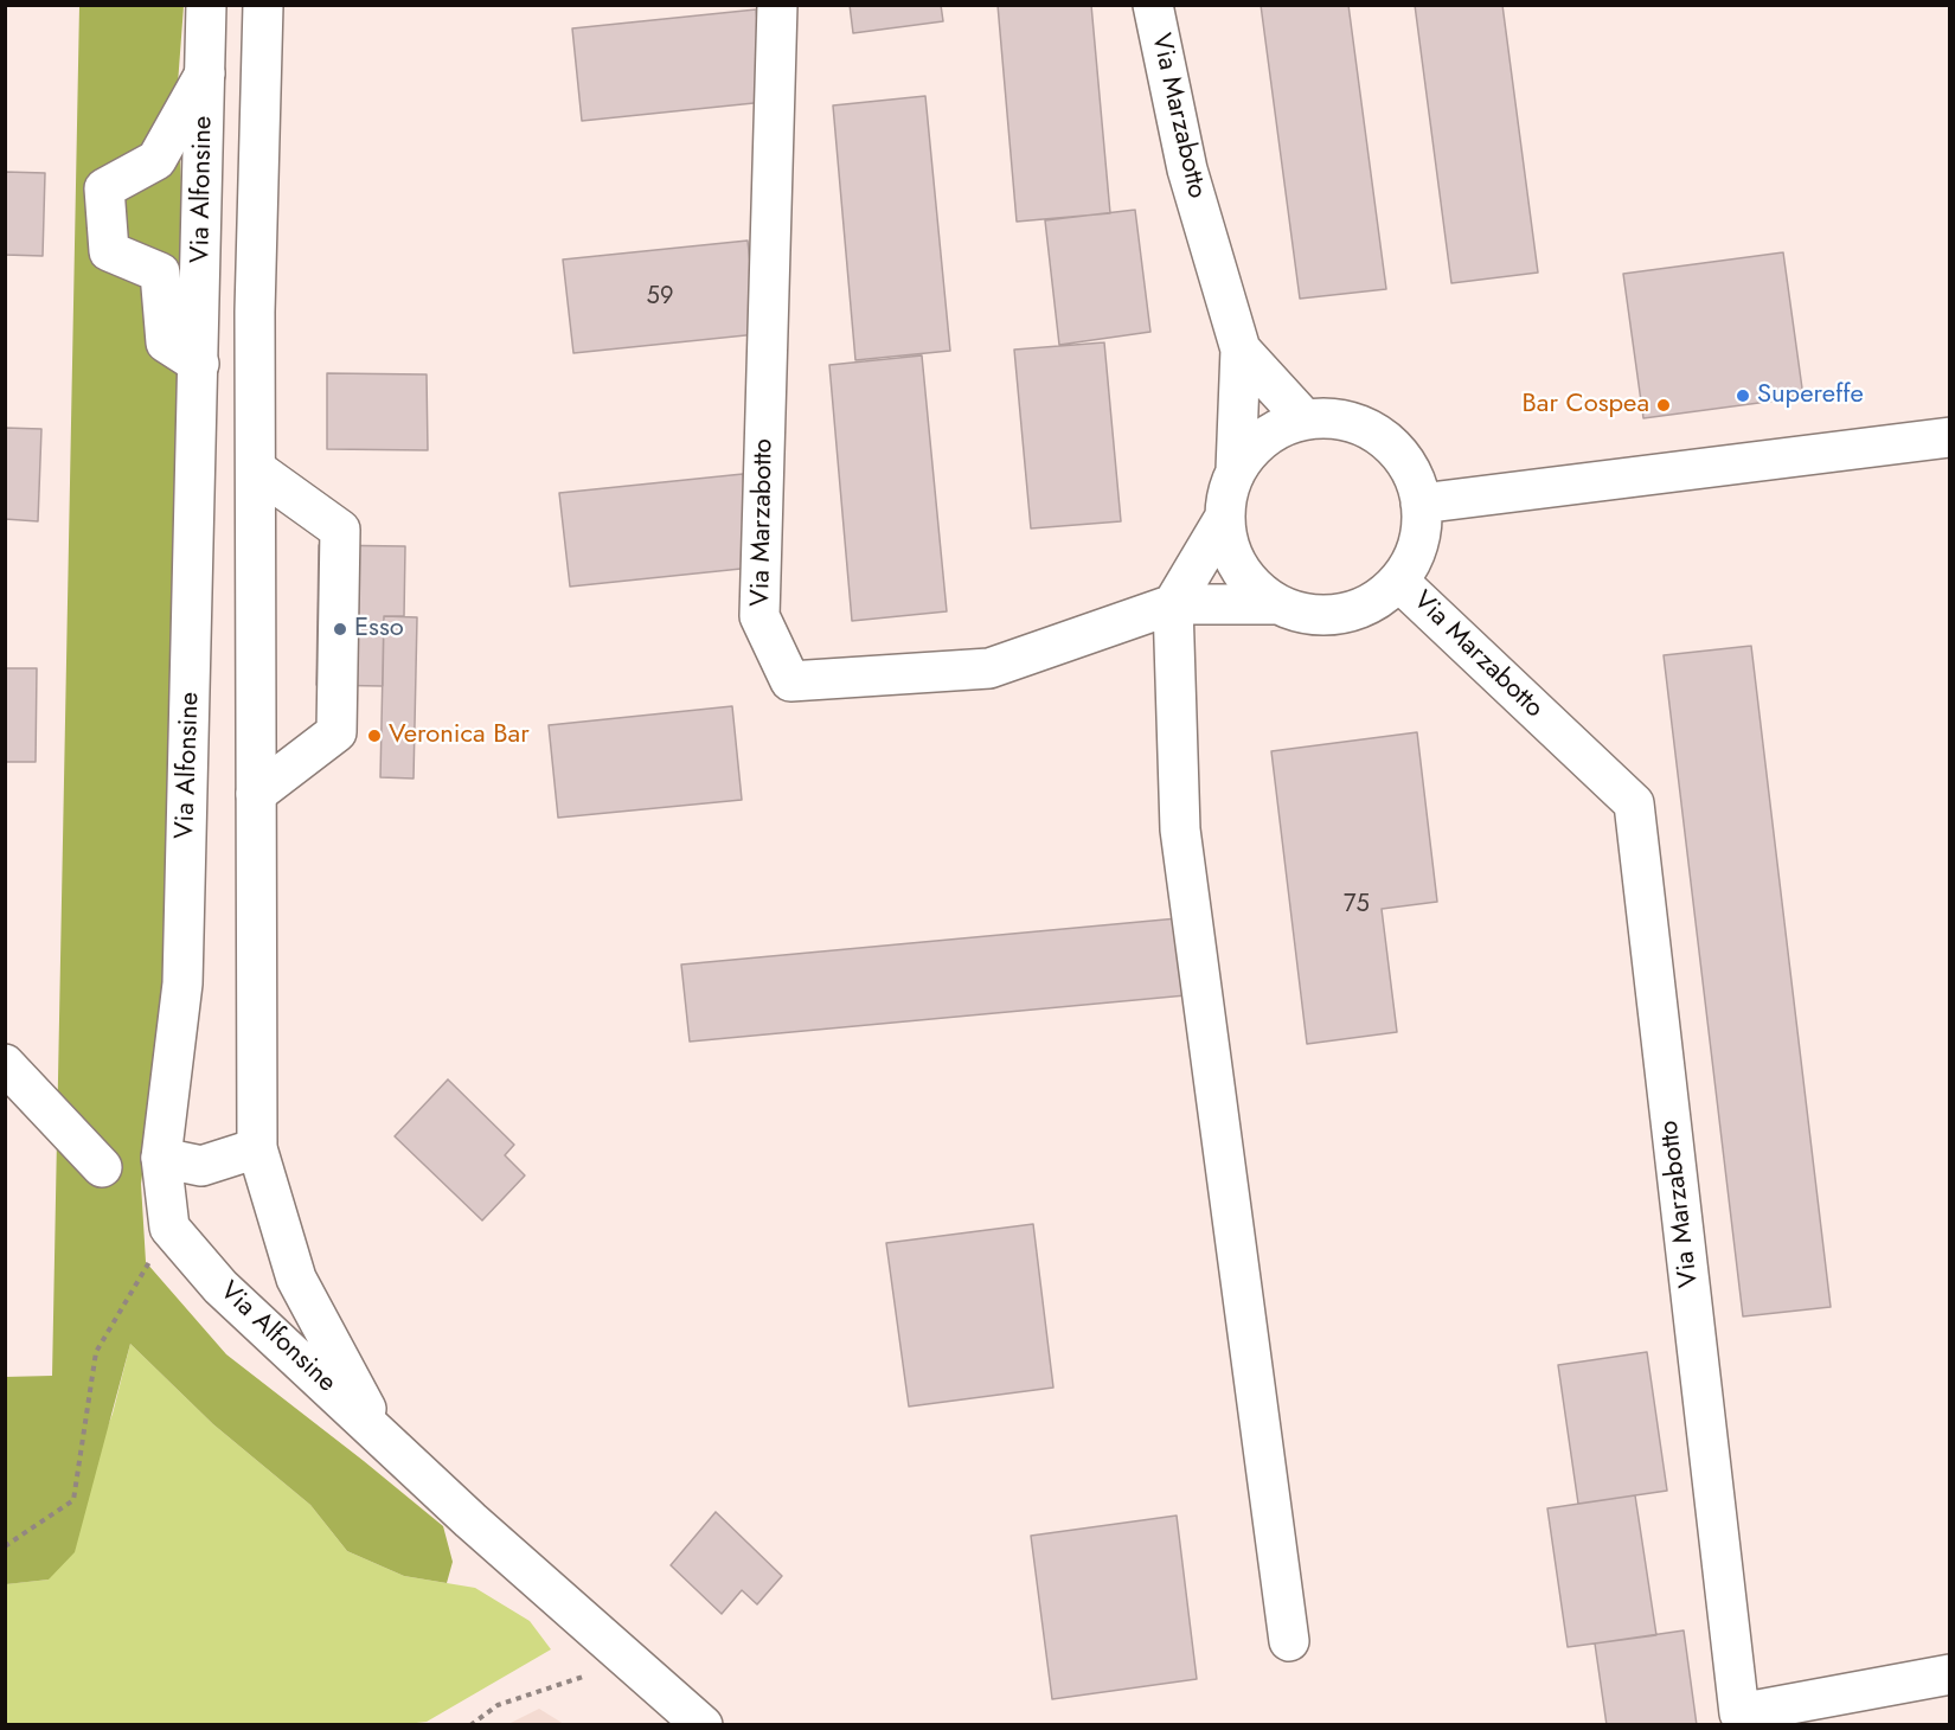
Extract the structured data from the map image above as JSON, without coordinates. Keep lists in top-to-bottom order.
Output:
{
  "streets": {
    "street": ["Via Marzabotto", "Via Alfonsine"]
  },
  "places": [
    "Supereffe",
    "Bar Cospea",
    "Esso",
    "Veronica Bar"
  ],
  "house_numbers": ["59", "75"]
}
